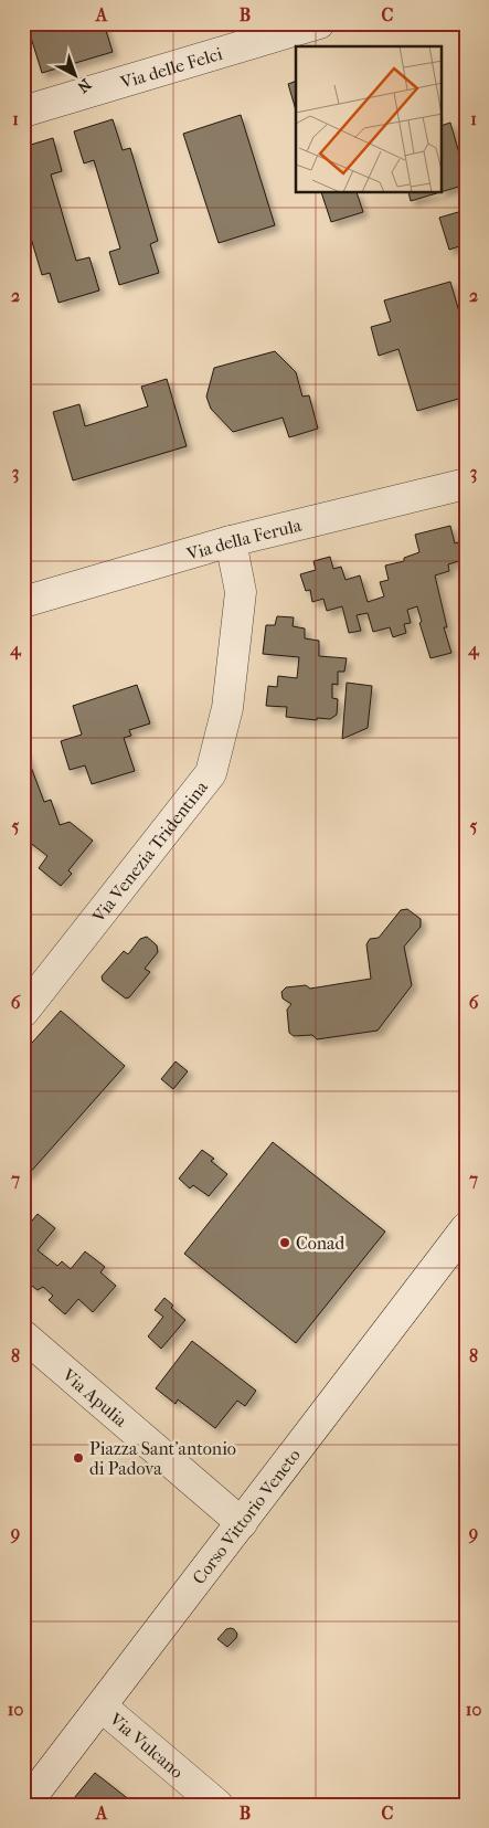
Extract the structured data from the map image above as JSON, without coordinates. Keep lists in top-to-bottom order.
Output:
{
  "streets": {
    "street": [
      "Via delle Felci",
      "Via della Ferula",
      "Via Venezia Tridentina",
      "Via Apulia",
      "Corso Vittorio Veneto",
      "Via Vulcano"
    ]
  },
  "crossings": [
    ["Via della Ferula", "Via Venezia Tridentina"],
    ["Via Apulia", "Corso Vittorio Veneto"],
    ["Corso Vittorio Veneto", "Via Vulcano"]
  ],
  "places": ["Conad", "Piazza Sant'antonio di Padova"],
  "north": "bottom right",
  "grid": {
    "columns": ["A", "B", "C"],
    "rows": [
      "1",
      "2",
      "3",
      "4",
      "5",
      "6",
      "7",
      "8",
      "9",
      "10"
    ]
  }
}
